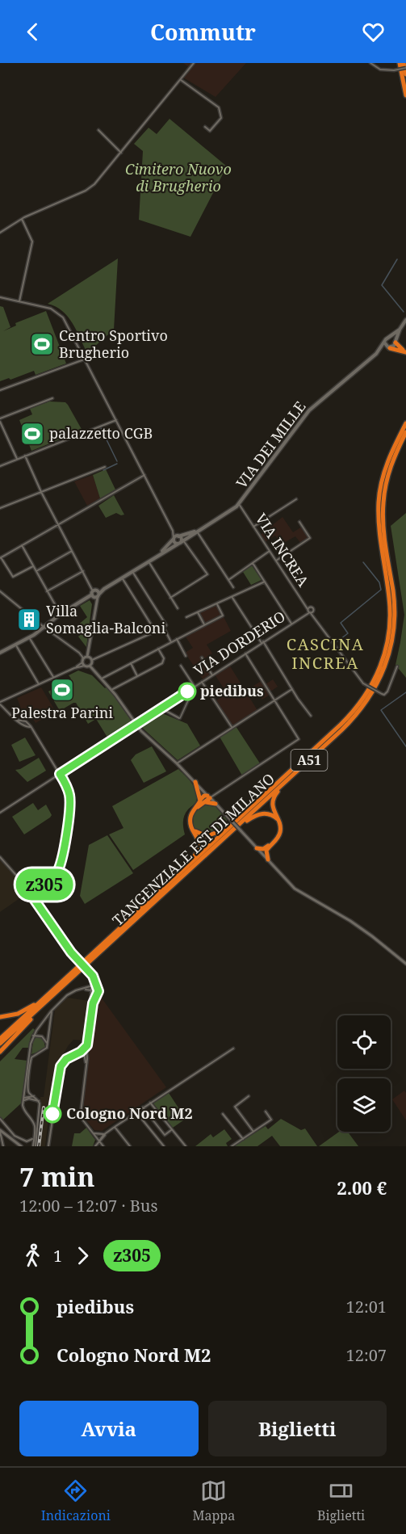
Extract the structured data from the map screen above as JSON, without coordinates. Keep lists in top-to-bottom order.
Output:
{
  "streets": {
    "highway": ["A51", "TANGENZIALE EST DI MILANO"],
    "main road": ["VIA DEI MILLE"],
    "street": ["VIA INCREA", "VIA DORDERIO"]
  },
  "crossings": [
    ["VIA DEI MILLE", "VIA INCREA"],
    ["VIA INCREA", "VIA DORDERIO"],
    ["A51", "TANGENZIALE EST DI MILANO"]
  ],
  "districts": ["CASCINA INCREA"],
  "parks": ["Cimitero Nuovo di Brugherio"],
  "places": {
    "sports": ["Centro Sportivo Brugherio", "palazzetto CGB", "Palestra Parini"],
    "building": ["Villa Somaglia-Balconi"],
    "other": ["piedibus", "Cologno Nord M2"]
  },
  "lines": ["bus line z305"],
  "page": {
    "header": "Commutr",
    "on_map": "z305",
    "heading": ["7 min", "12:00 – 12:07 · Bus", "2.00 €"],
    "legs": ["1", "z305"],
    "list": [
      {
        "name": "piedibus",
        "value": "12:01"
      },
      {
        "name": "Cologno Nord M2",
        "value": "12:07"
      }
    ],
    "buttons": ["Avvia", "Biglietti"],
    "tabs": ["Indicazioni", "Mappa", "Biglietti"]
  }
}
